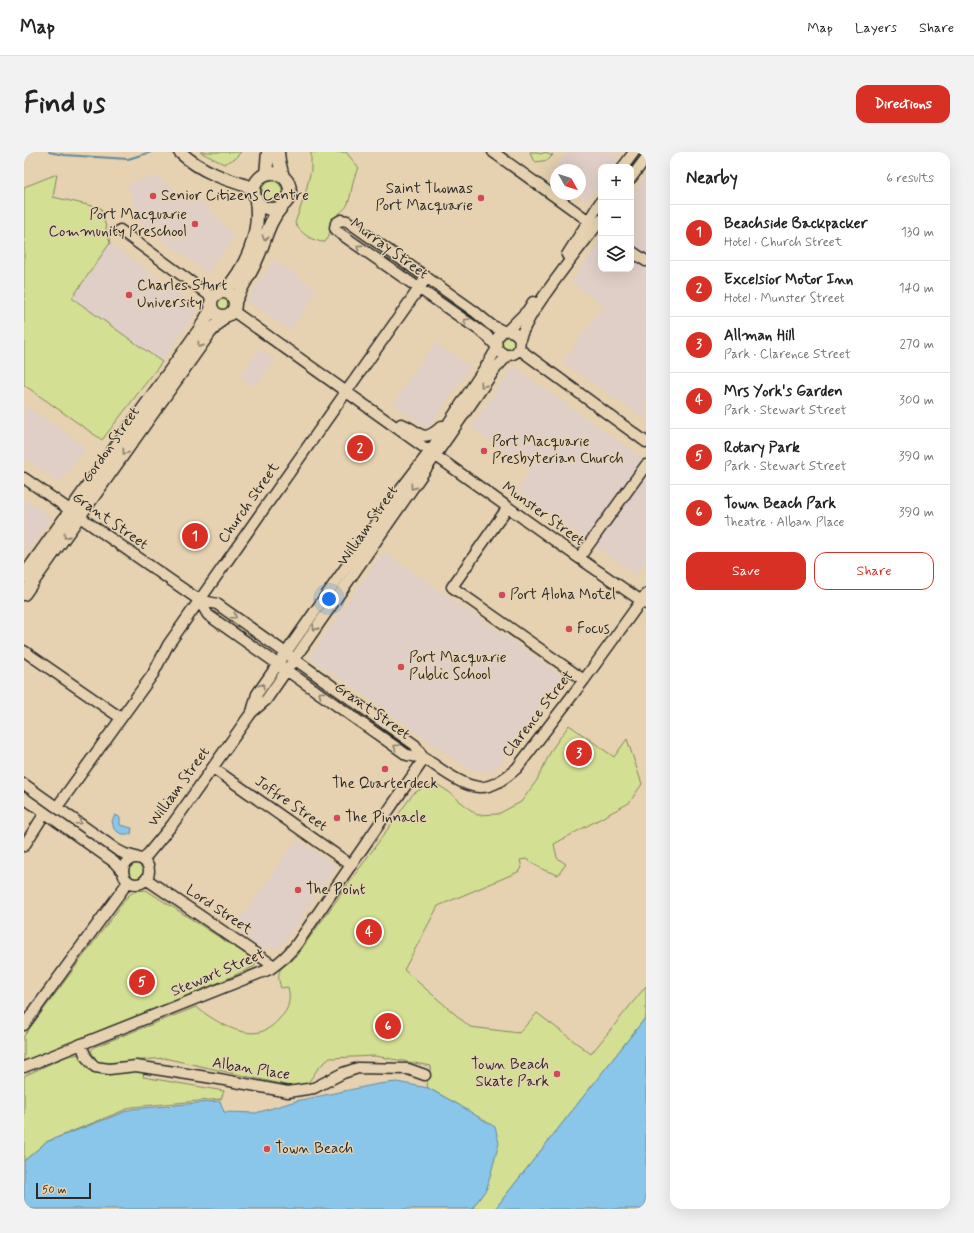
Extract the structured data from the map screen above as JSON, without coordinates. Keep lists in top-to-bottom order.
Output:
{
  "streets": {
    "main road": ["Gordon Street"],
    "street": [
      "Murray Street",
      "Church Street",
      "Munster Street",
      "Grant Street",
      "William Street",
      "Clarence Street",
      "Joffre Street",
      "Lord Street",
      "Stewart Street",
      "Alban Place"
    ]
  },
  "crossings": [
    ["Murray Street", "Church Street"],
    ["Murray Street", "William Street"],
    ["Gordon Street", "Munster Street"],
    ["Gordon Street", "Grant Street"],
    ["Church Street", "Munster Street"],
    ["Church Street", "Grant Street"],
    ["Munster Street", "William Street"],
    ["Munster Street", "Clarence Street"],
    ["Grant Street", "William Street"],
    ["Grant Street", "Clarence Street"],
    ["Grant Street", "Stewart Street"],
    ["William Street", "Joffre Street"],
    ["William Street", "Lord Street"],
    ["Clarence Street", "Stewart Street"],
    ["Joffre Street", "Stewart Street"],
    ["Lord Street", "Stewart Street"],
    ["Stewart Street", "Alban Place"]
  ],
  "places": [
    "Senior Citizens Centre",
    "Saint Thomas Port Macquarie",
    "Port Macquarie Community Preschool",
    "Charles Sturt University",
    "Port Macquarie Presbyterian Church",
    "Port Aloha Motel",
    "Focus",
    "Port Macquarie Public School",
    "The Quarterdeck",
    "The Pinnacle",
    "The Point",
    "Town Beach Skate Park",
    "Town Beach"
  ],
  "scale_bar": "50 m",
  "north": "bottom right",
  "page": {
    "header": "Map",
    "nav": ["Map", "Layers", "Share"],
    "buttons": [
      "Directions",
      ["Save", "Share"]
    ],
    "title": "Find us",
    "heading": ["Nearby", "6 results"],
    "map_buttons": ["+", "−"],
    "list": [
      {
        "mark": "1",
        "name": "Beachside Backpacker",
        "note": "Hotel · Church Street",
        "value": "130 m"
      },
      {
        "mark": "2",
        "name": "Excelsior Motor Inn",
        "note": "Hotel · Munster Street",
        "value": "140 m"
      },
      {
        "mark": "3",
        "name": "Allman Hill",
        "note": "Park · Clarence Street",
        "value": "270 m"
      },
      {
        "mark": "4",
        "name": "Mrs York's Garden",
        "note": "Park · Stewart Street",
        "value": "300 m"
      },
      {
        "mark": "5",
        "name": "Rotary Park",
        "note": "Park · Stewart Street",
        "value": "390 m"
      },
      {
        "mark": "6",
        "name": "Town Beach Park",
        "note": "Theatre · Alban Place",
        "value": "390 m"
      }
    ],
    "pins": [
      "2",
      "1",
      "3",
      "4",
      "5",
      "6"
    ],
    "scale": "50 m"
  }
}
